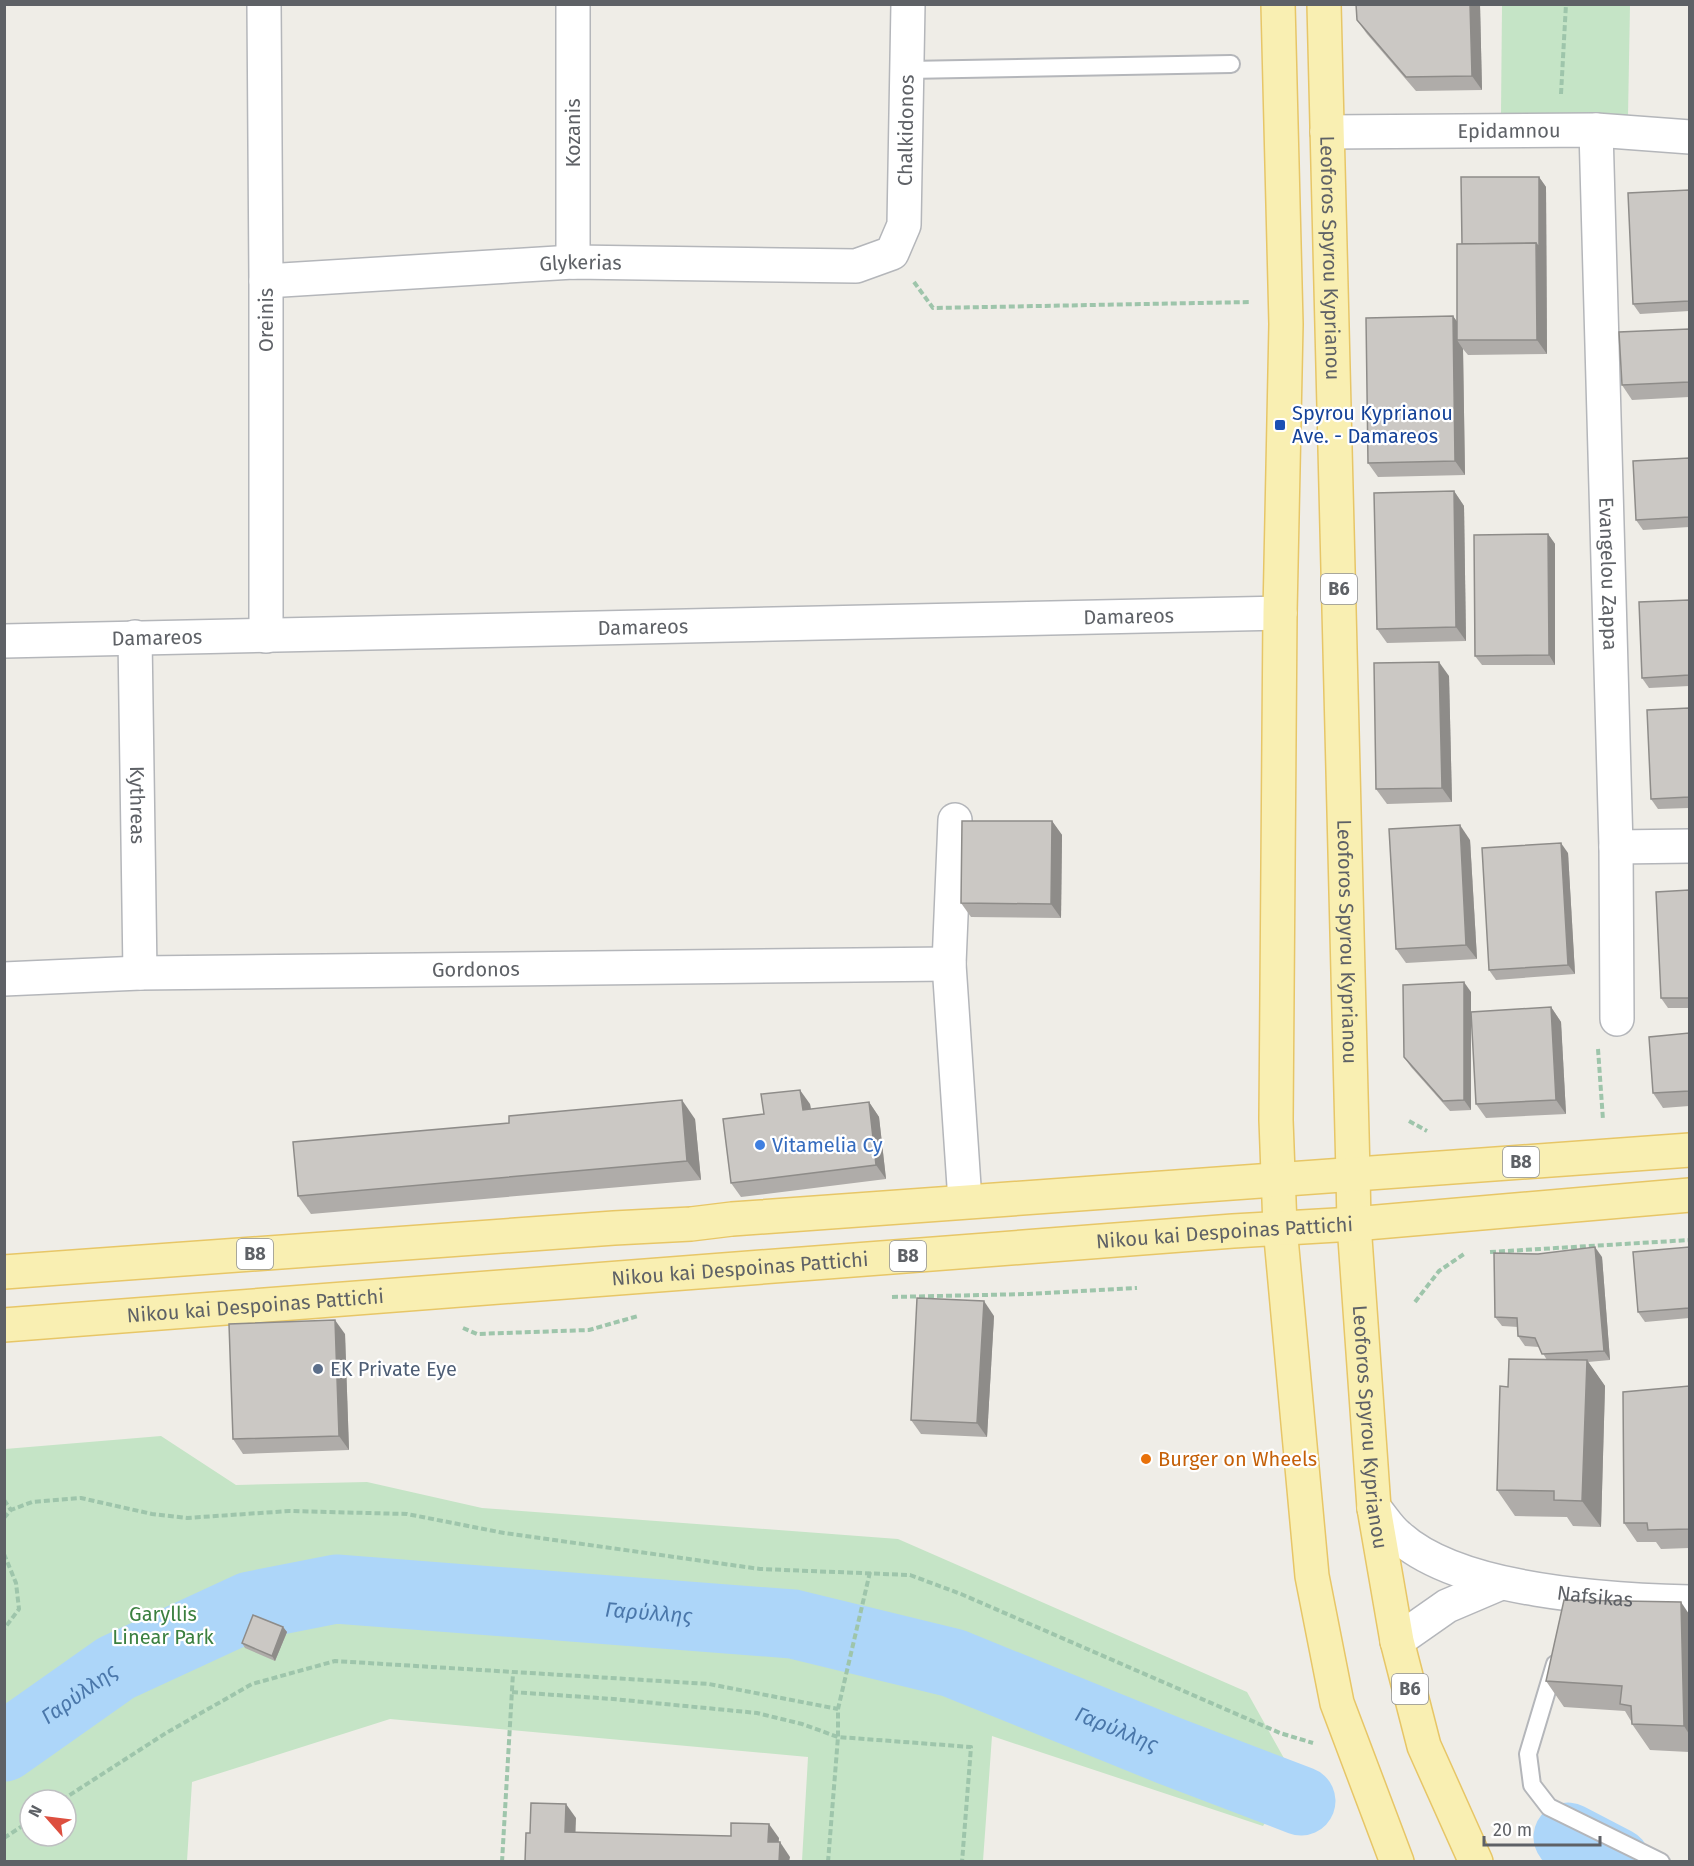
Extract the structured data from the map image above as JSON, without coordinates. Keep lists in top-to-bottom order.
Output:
{
  "streets": {
    "main road": [
      "Leoforos Spyrou Kyprianou",
      "B6",
      "B8",
      "Nikou kai Despoinas Pattichi"
    ],
    "street": [
      "Chalkidonos",
      "Epidamnou",
      "Kozanis",
      "Glykerias",
      "Oreinis",
      "Evangelou Zappa",
      "Damareos",
      "Kythreas",
      "Gordonos",
      "Nafsikas"
    ]
  },
  "crossings": [
    ["Chalkidonos", "Glykerias"],
    ["Epidamnou", "Leoforos Spyrou Kyprianou"],
    ["Epidamnou", "Evangelou Zappa"],
    ["Kozanis", "Glykerias"],
    ["Leoforos Spyrou Kyprianou", "B8"],
    ["Leoforos Spyrou Kyprianou", "Nikou kai Despoinas Pattichi"],
    ["Leoforos Spyrou Kyprianou", "Nafsikas"],
    ["Glykerias", "Oreinis"],
    ["Oreinis", "Damareos"],
    ["Damareos", "Kythreas"],
    ["Kythreas", "Gordonos"]
  ],
  "water": ["Γαρύλλης"],
  "parks": ["Garyllis Linear Park"],
  "places": {
    "transit": ["Spyrou Kyprianou Ave. - Damareos"],
    "other": ["Vitamelia Cy", "EK Private Eye", "Burger on Wheels"]
  },
  "scale_bar": "20 m",
  "north": "top left"
}
